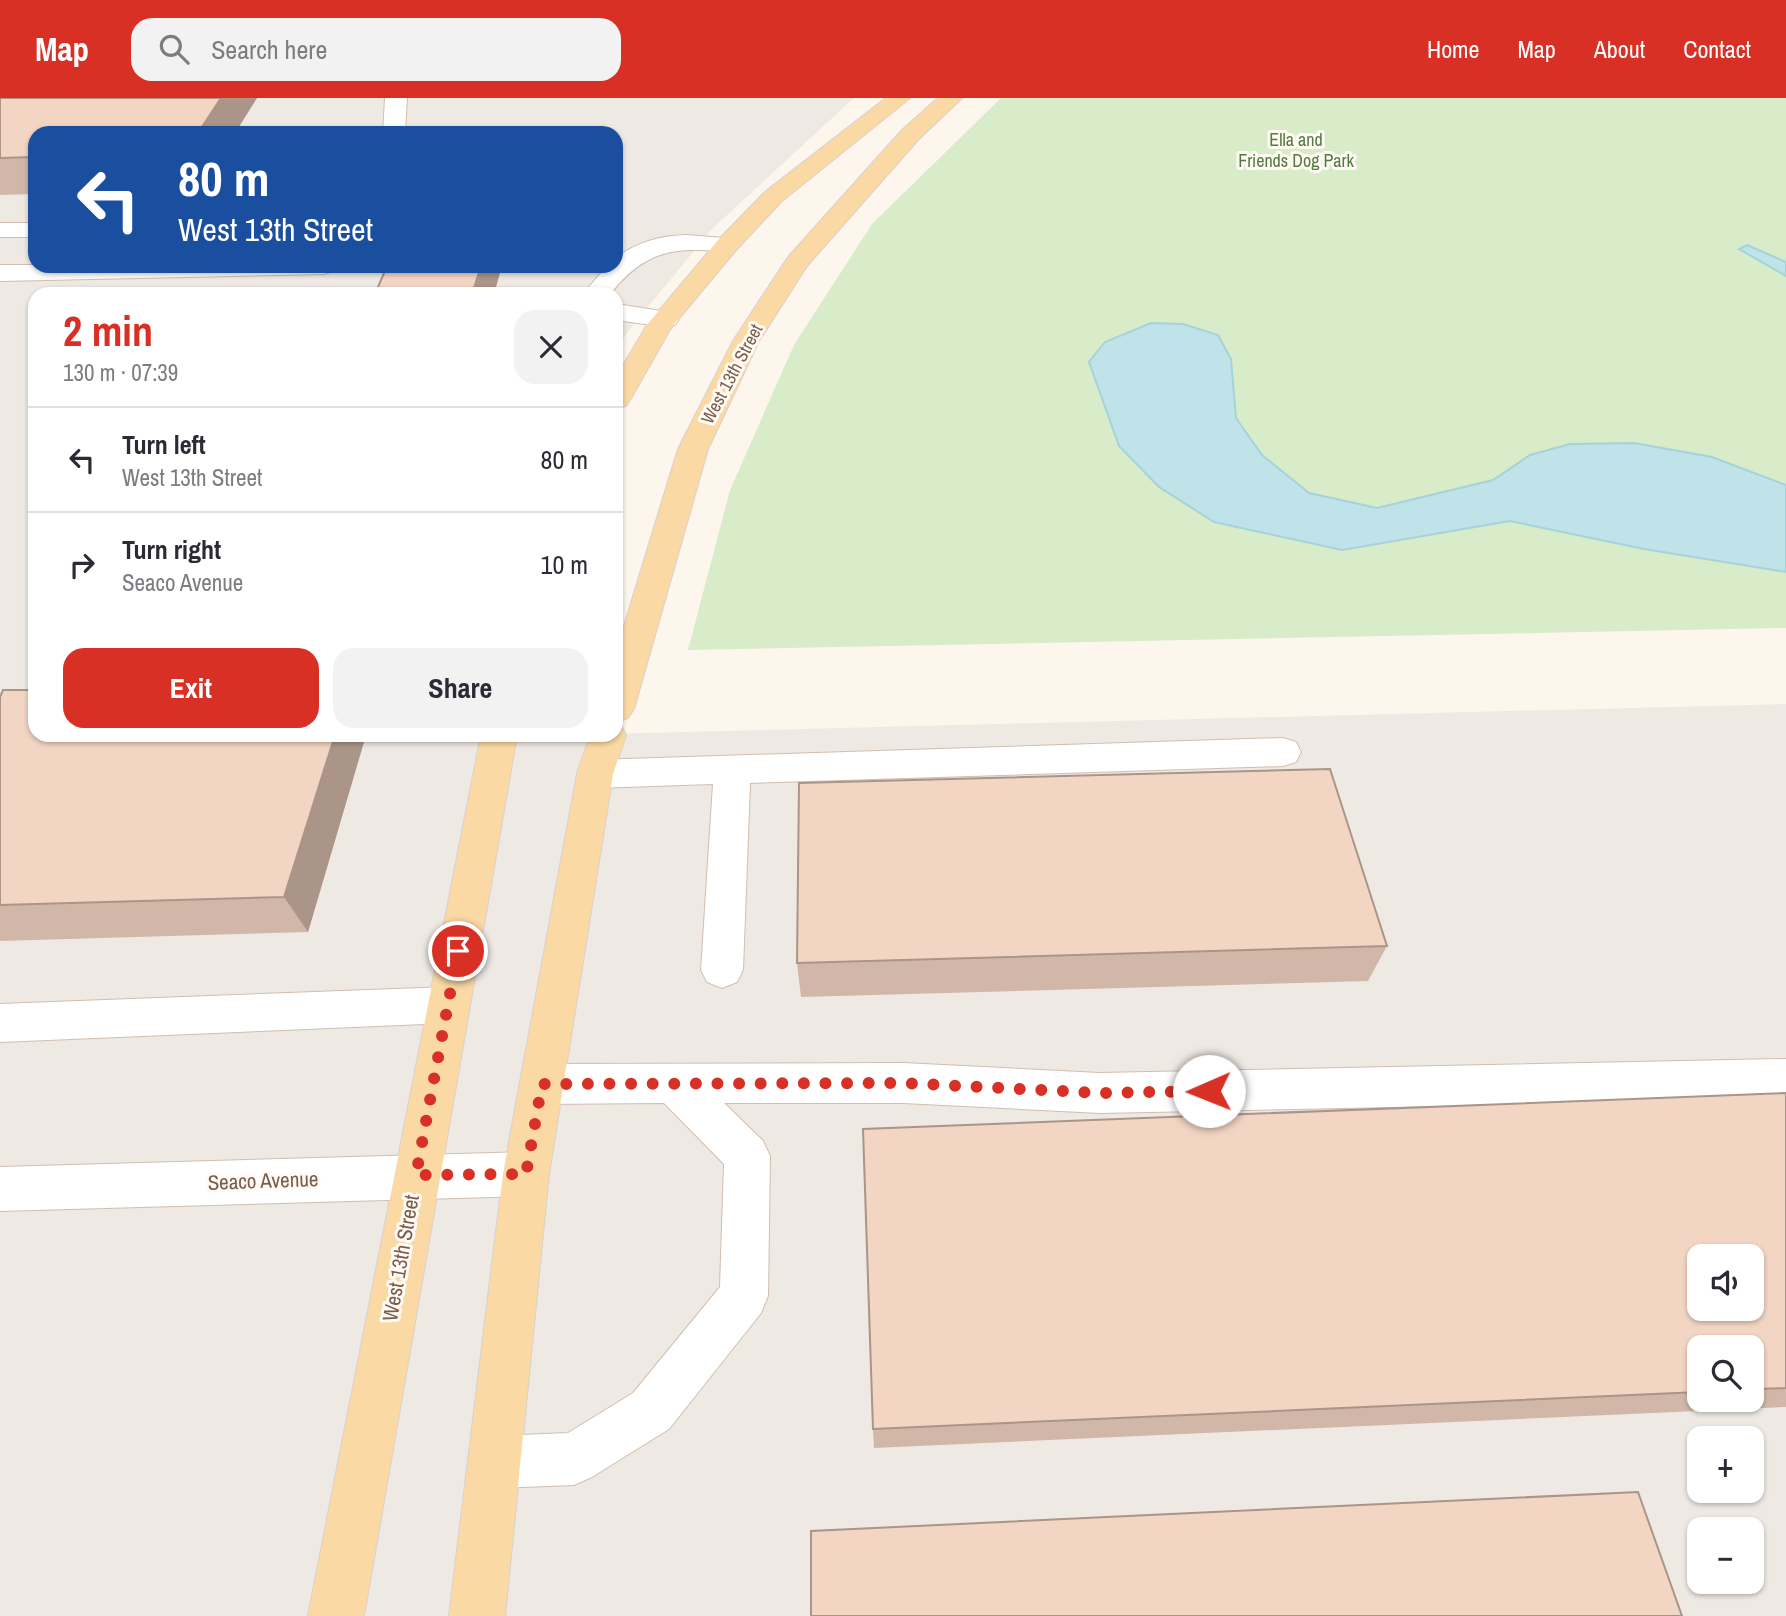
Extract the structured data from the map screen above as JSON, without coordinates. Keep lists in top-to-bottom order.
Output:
{
  "streets": {
    "main road": ["West 13th Street"],
    "lane": ["Seaco Avenue"]
  },
  "crossings": [
    ["West 13th Street", "Seaco Avenue"]
  ],
  "parks": ["Ella and Friends Dog Park"],
  "page": {
    "header": "Map",
    "search": "Search here",
    "nav": [
      "Home",
      "Map",
      "About",
      "Contact"
    ],
    "turn": ["80 m", "West 13th Street"],
    "heading": ["2 min", "130 m · 07:39"],
    "list": [
      {
        "name": "Turn left",
        "note": "West 13th Street",
        "value": "80 m"
      },
      {
        "name": "Turn right",
        "note": "Seaco Avenue",
        "value": "10 m"
      }
    ],
    "buttons": ["Exit", "Share"],
    "map_buttons": ["+", "−"]
  }
}
